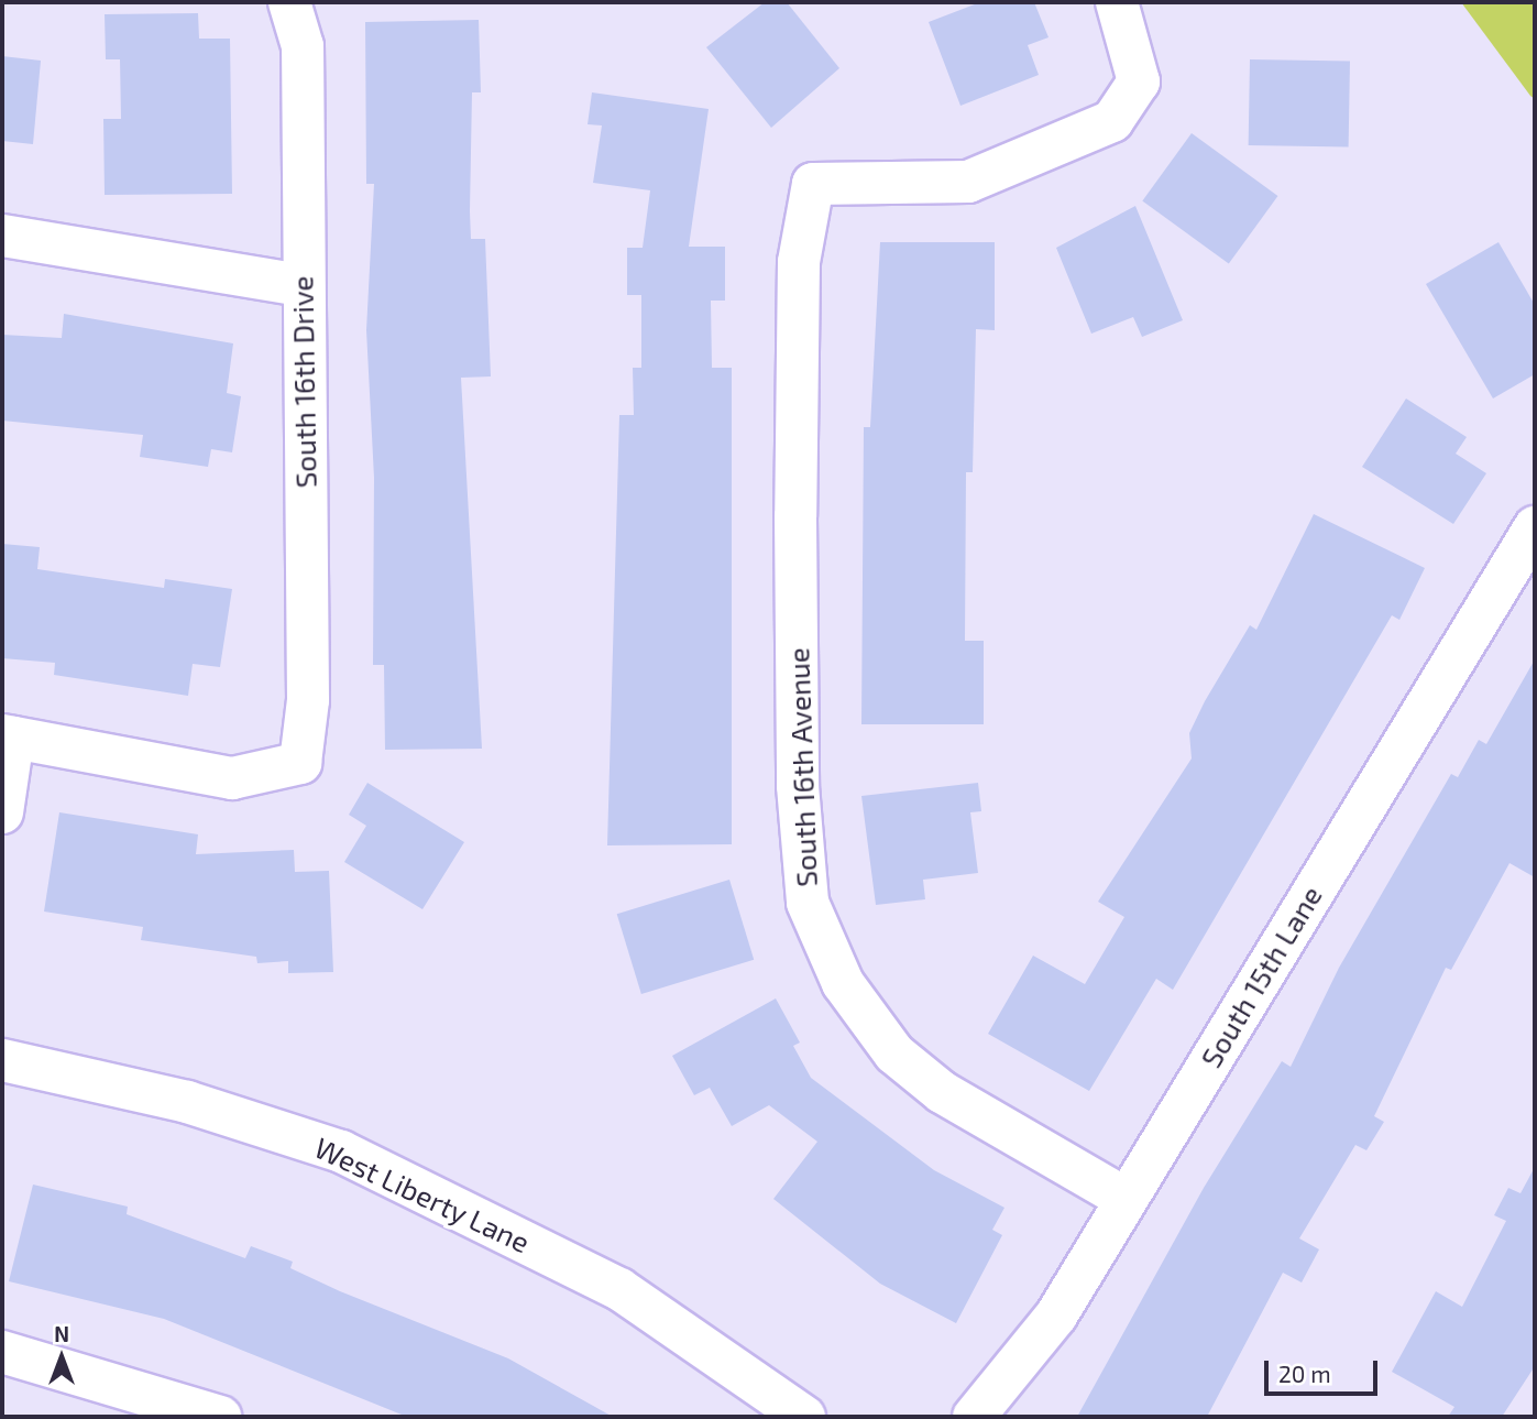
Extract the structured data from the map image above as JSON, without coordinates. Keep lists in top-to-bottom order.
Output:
{
  "streets": {
    "street": [
      "South 16th Drive",
      "South 16th Avenue",
      "South 15th Lane",
      "West Liberty Lane"
    ]
  },
  "crossings": [
    ["South 16th Avenue", "South 15th Lane"]
  ],
  "scale_bar": "20 m",
  "north": "top"
}
